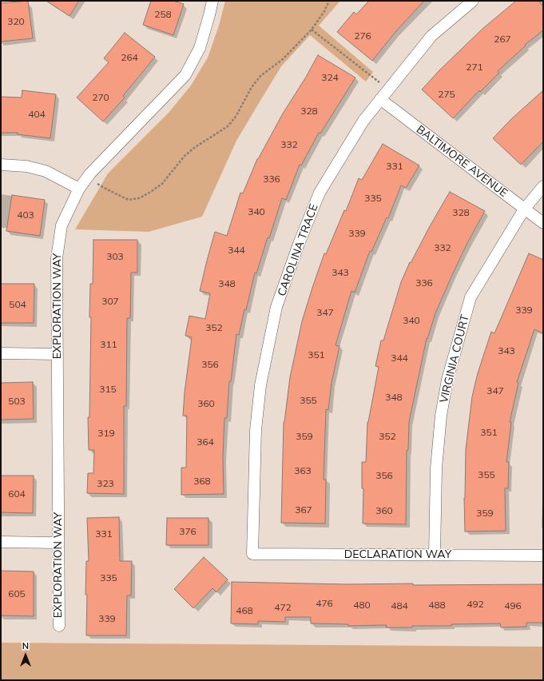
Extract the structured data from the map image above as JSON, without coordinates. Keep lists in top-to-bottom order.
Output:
{
  "streets": {
    "street": [
      "BALTIMORE AVENUE",
      "CAROLINA TRACE",
      "EXPLORATION WAY",
      "VIRGINIA COURT",
      "DECLARATION WAY"
    ]
  },
  "crossings": [
    ["BALTIMORE AVENUE", "CAROLINA TRACE"],
    ["BALTIMORE AVENUE", "VIRGINIA COURT"],
    ["CAROLINA TRACE", "DECLARATION WAY"],
    ["VIRGINIA COURT", "DECLARATION WAY"]
  ],
  "house_numbers": [
    "258",
    "320",
    "276",
    "267",
    "264",
    "271",
    "324",
    "275",
    "270",
    "328",
    "404",
    "332",
    "331",
    "336",
    "335",
    "340",
    "328",
    "403",
    "339",
    "332",
    "344",
    "303",
    "343",
    "336",
    "348",
    "307",
    "504",
    "339",
    "347",
    "340",
    "352",
    "311",
    "343",
    "351",
    "344",
    "356",
    "315",
    "347",
    "348",
    "355",
    "503",
    "360",
    "351",
    "319",
    "359",
    "352",
    "364",
    "363",
    "355",
    "356",
    "368",
    "323",
    "604",
    "367",
    "360",
    "359",
    "376",
    "331",
    "335",
    "605",
    "476",
    "492",
    "480",
    "488",
    "484",
    "496",
    "472",
    "468",
    "339"
  ],
  "north": "top"
}
